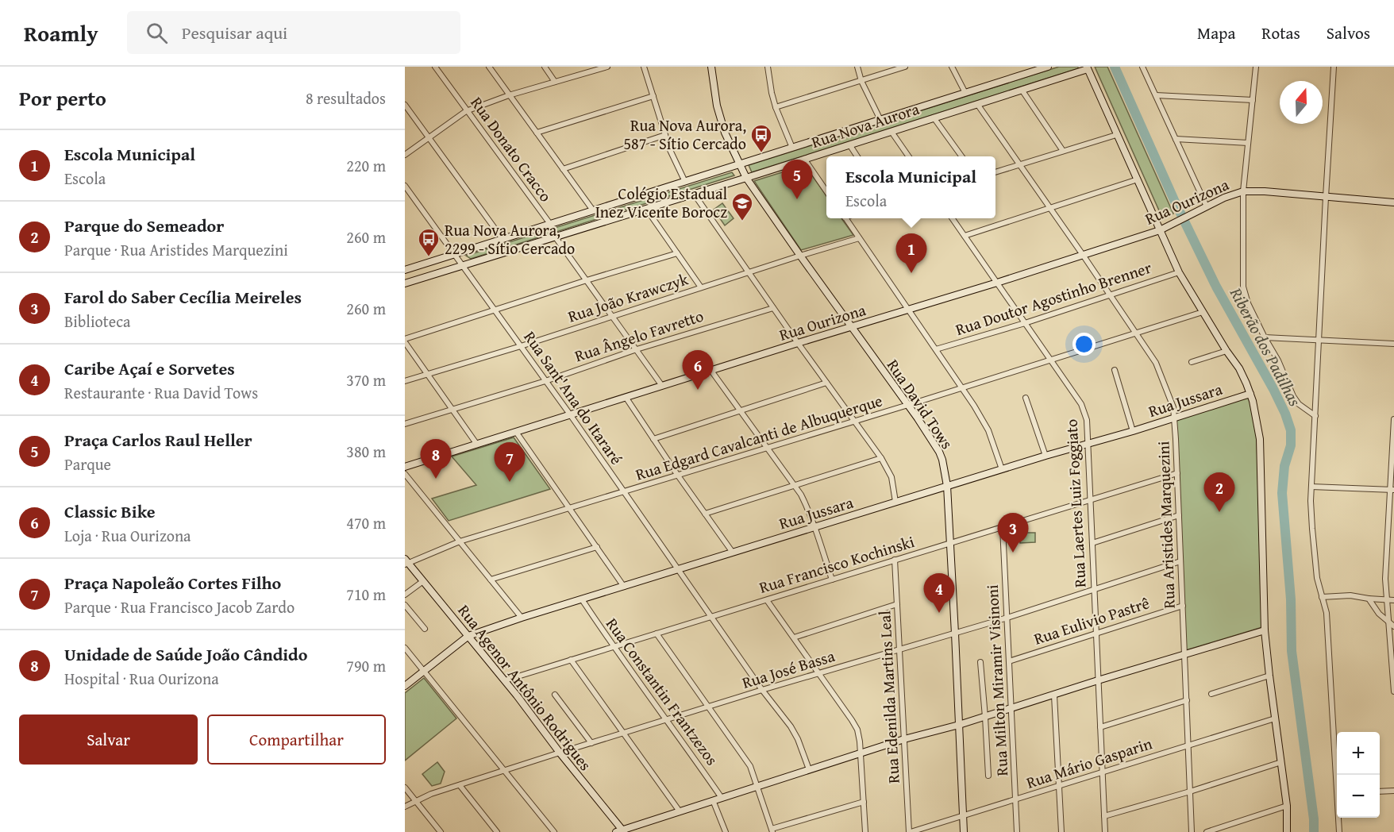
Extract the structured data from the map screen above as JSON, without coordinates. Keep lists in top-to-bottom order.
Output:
{
  "streets": {
    "street": [
      "Rua Nova Aurora",
      "Rua Donato Cracco",
      "Rua Ourizona",
      "Rua João Krawczyk",
      "Rua Doutor Agostinho Brenner",
      "Rua Ângelo Favretto",
      "Rua Sant'Ana do Itararé",
      "Rua Jussara",
      "Rua David Tows",
      "Rua Edgard Cavalcanti de Albuquerque",
      "Rua Laertes Luiz Foggiato",
      "Rua Aristides Marquezini",
      "Rua Francisco Kochinski",
      "Rua Eulivio Pastrê",
      "Rua José Bassa",
      "Rua Milton Miramir Visinoni",
      "Rua Agenor Antônio Rodrigues",
      "Rua Constantin Frantzezos",
      "Rua Edenilda Martins Leal",
      "Rua Mário Gasparin"
    ]
  },
  "crossings": [
    ["Rua Nova Aurora", "Rua Donato Cracco"],
    ["Rua Nova Aurora", "Rua Sant'Ana do Itararé"],
    ["Rua Nova Aurora", "Rua David Tows"],
    ["Rua Nova Aurora", "Rua Aristides Marquezini"],
    ["Rua Ourizona", "Rua Sant'Ana do Itararé"],
    ["Rua Ourizona", "Rua David Tows"],
    ["Rua Ourizona", "Rua Laertes Luiz Foggiato"],
    ["Rua Ourizona", "Rua Aristides Marquezini"],
    ["Rua João Krawczyk", "Rua Sant'Ana do Itararé"],
    ["Rua João Krawczyk", "Rua David Tows"],
    ["Rua Doutor Agostinho Brenner", "Rua Laertes Luiz Foggiato"],
    ["Rua Doutor Agostinho Brenner", "Rua Aristides Marquezini"],
    ["Rua Ângelo Favretto", "Rua Sant'Ana do Itararé"],
    ["Rua Sant'Ana do Itararé", "Rua Jussara"],
    ["Rua Sant'Ana do Itararé", "Rua Edgard Cavalcanti de Albuquerque"],
    ["Rua Sant'Ana do Itararé", "Rua Francisco Kochinski"],
    ["Rua Sant'Ana do Itararé", "Rua José Bassa"],
    ["Rua Jussara", "Rua David Tows"],
    ["Rua Jussara", "Rua Laertes Luiz Foggiato"],
    ["Rua Jussara", "Rua Aristides Marquezini"],
    ["Rua Jussara", "Rua Agenor Antônio Rodrigues"],
    ["Rua Jussara", "Rua Constantin Frantzezos"],
    ["Rua David Tows", "Rua Edgard Cavalcanti de Albuquerque"],
    ["Rua David Tows", "Rua Francisco Kochinski"],
    ["Rua David Tows", "Rua José Bassa"],
    ["Rua David Tows", "Rua Mário Gasparin"],
    ["Rua Edgard Cavalcanti de Albuquerque", "Rua Laertes Luiz Foggiato"],
    ["Rua Edgard Cavalcanti de Albuquerque", "Rua Aristides Marquezini"],
    ["Rua Edgard Cavalcanti de Albuquerque", "Rua Agenor Antônio Rodrigues"],
    ["Rua Laertes Luiz Foggiato", "Rua Francisco Kochinski"],
    ["Rua Laertes Luiz Foggiato", "Rua Eulivio Pastrê"],
    ["Rua Laertes Luiz Foggiato", "Rua José Bassa"],
    ["Rua Laertes Luiz Foggiato", "Rua Mário Gasparin"],
    ["Rua Aristides Marquezini", "Rua Francisco Kochinski"],
    ["Rua Aristides Marquezini", "Rua Eulivio Pastrê"],
    ["Rua Aristides Marquezini", "Rua José Bassa"],
    ["Rua Aristides Marquezini", "Rua Mário Gasparin"],
    ["Rua Francisco Kochinski", "Rua Milton Miramir Visinoni"],
    ["Rua Francisco Kochinski", "Rua Agenor Antônio Rodrigues"],
    ["Rua Francisco Kochinski", "Rua Constantin Frantzezos"],
    ["Rua Francisco Kochinski", "Rua Edenilda Martins Leal"],
    ["Rua Eulivio Pastrê", "Rua Milton Miramir Visinoni"],
    ["Rua José Bassa", "Rua Milton Miramir Visinoni"],
    ["Rua José Bassa", "Rua Agenor Antônio Rodrigues"],
    ["Rua José Bassa", "Rua Constantin Frantzezos"],
    ["Rua José Bassa", "Rua Edenilda Martins Leal"],
    ["Rua Milton Miramir Visinoni", "Rua Mário Gasparin"],
    ["Rua Edenilda Martins Leal", "Rua Mário Gasparin"]
  ],
  "water": ["Riberão dos Padilhas"],
  "places": {
    "bus stop": ["Rua Nova Aurora, 587 - Sítio Cercado", "Rua Nova Aurora, 2299 - Sítio Cercado"],
    "school or university": ["Colégio Estadual Inez Vicente Borocz"]
  },
  "north": "top",
  "page": {
    "header": "Roamly",
    "search": "Pesquisar aqui",
    "nav": ["Mapa", "Rotas", "Salvos"],
    "heading": ["Por perto", "8 resultados"],
    "list": [
      {
        "mark": "1",
        "name": "Escola Municipal",
        "note": "Escola",
        "value": "220 m"
      },
      {
        "mark": "2",
        "name": "Parque do Semeador",
        "note": "Parque · Rua Aristides Marquezini",
        "value": "260 m"
      },
      {
        "mark": "3",
        "name": "Farol do Saber Cecília Meireles",
        "note": "Biblioteca",
        "value": "260 m"
      },
      {
        "mark": "4",
        "name": "Caribe Açaí e Sorvetes",
        "note": "Restaurante · Rua David Tows",
        "value": "370 m"
      },
      {
        "mark": "5",
        "name": "Praça Carlos Raul Heller",
        "note": "Parque",
        "value": "380 m"
      },
      {
        "mark": "6",
        "name": "Classic Bike",
        "note": "Loja · Rua Ourizona",
        "value": "470 m"
      },
      {
        "mark": "7",
        "name": "Praça Napoleão Cortes Filho",
        "note": "Parque · Rua Francisco Jacob Zardo",
        "value": "710 m"
      },
      {
        "mark": "8",
        "name": "Unidade de Saúde João Cândido",
        "note": "Hospital · Rua Ourizona",
        "value": "790 m"
      }
    ],
    "popup": ["Escola Municipal", "Escola"],
    "pins": [
      "5",
      "1",
      "6",
      "8",
      "7",
      "2",
      "3",
      "4"
    ],
    "buttons": ["Salvar", "Compartilhar"],
    "map_buttons": ["+", "−"]
  }
}
